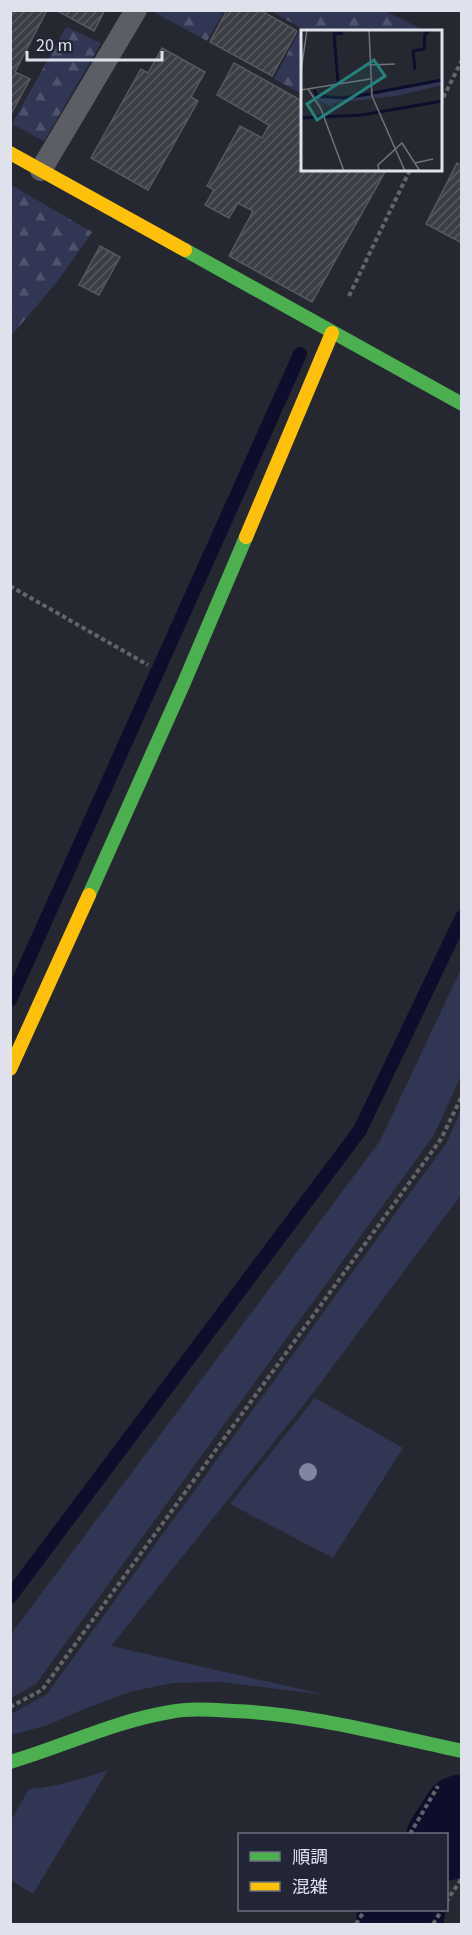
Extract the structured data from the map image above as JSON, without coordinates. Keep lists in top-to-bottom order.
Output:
{
  "legend": ["順調", "混雑"],
  "scale_bar": "20 m"
}
